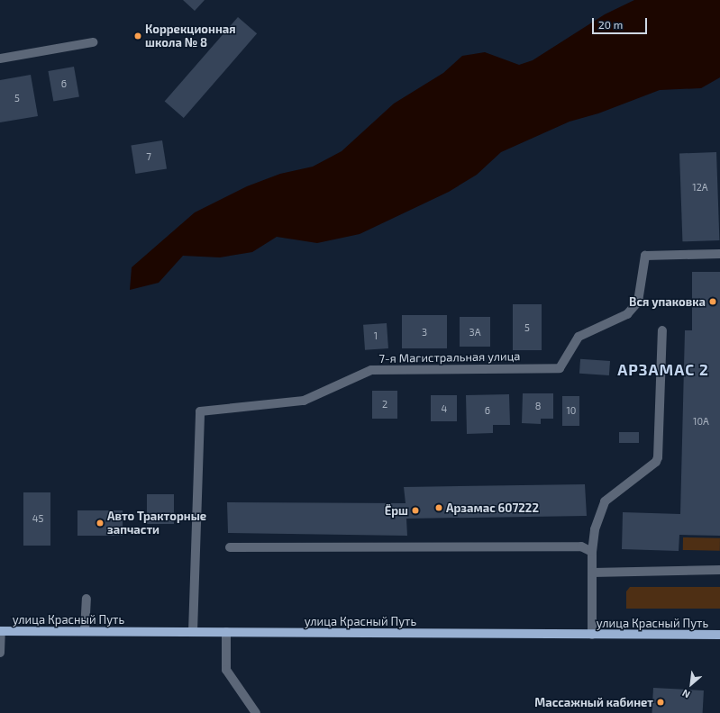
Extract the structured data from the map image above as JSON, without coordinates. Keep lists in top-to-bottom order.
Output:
{
  "streets": {
    "main road": ["улица Красный Путь"],
    "street": ["7-я Магистральная улица"]
  },
  "crossings": [
    ["7-я Магистральная улица", "улица Красный Путь"]
  ],
  "districts": ["АРЗАМАС 2"],
  "places": [
    "Коррекционная школа № 8",
    "Вся упаковка",
    "Арзамас 607222",
    "Ёрш",
    "Авто Тракторные запчасти",
    "Массажный кабинет"
  ],
  "house_numbers": [
    "6",
    "5",
    "7",
    "12А",
    "5",
    "3",
    "3А",
    "1",
    "2",
    "8",
    "4",
    "6",
    "10",
    "10А",
    "45"
  ],
  "scale_bar": "20 m",
  "north": "bottom left"
}
